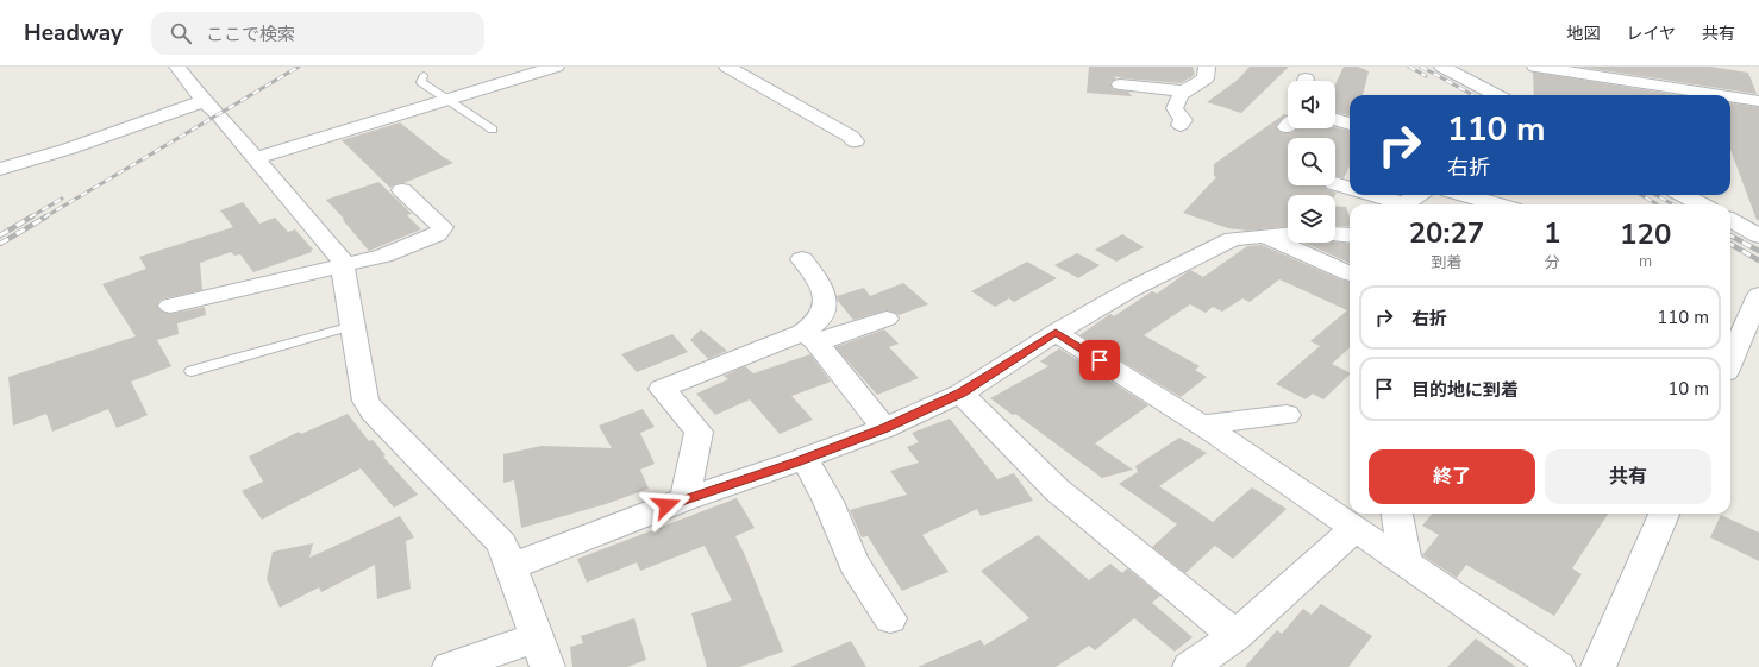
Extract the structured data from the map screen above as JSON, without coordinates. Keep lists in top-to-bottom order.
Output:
{
  "page": {
    "header": "Headway",
    "search": "ここで検索",
    "nav": ["地図", "レイヤ", "共有"],
    "turn": ["110 m", "右折"],
    "eta": [
      "20:27",
      "到着",
      "1",
      "分",
      "120",
      "m"
    ],
    "list": [
      {
        "name": "右折",
        "value": "110 m"
      },
      {
        "name": "目的地に到着",
        "value": "10 m"
      }
    ],
    "buttons": ["終了", "共有"]
  }
}
